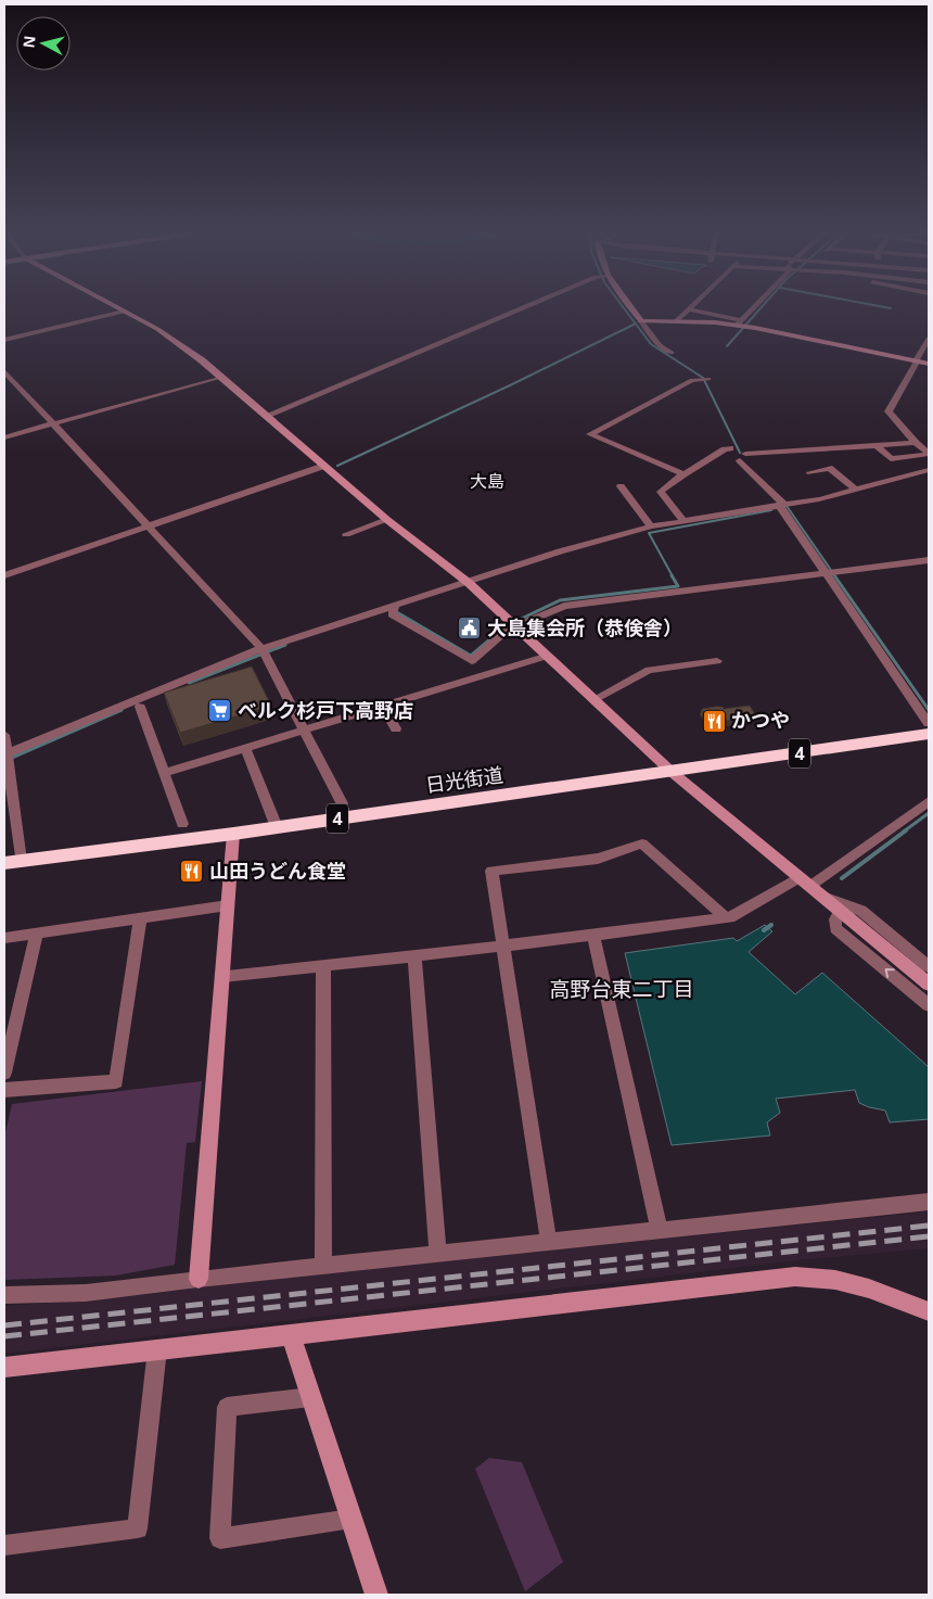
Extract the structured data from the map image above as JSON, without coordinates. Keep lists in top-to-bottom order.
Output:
{
  "streets": {
    "highway": ["4", "日光街道"]
  },
  "districts": ["大島", "高野台東二丁目"],
  "places": {
    "public building": ["大島集会所（恭倹舎）"],
    "supermarket": ["ベルク杉戸下高野店"],
    "restaurant": ["かつや", "山田うどん食堂"]
  },
  "north": "left"
}
